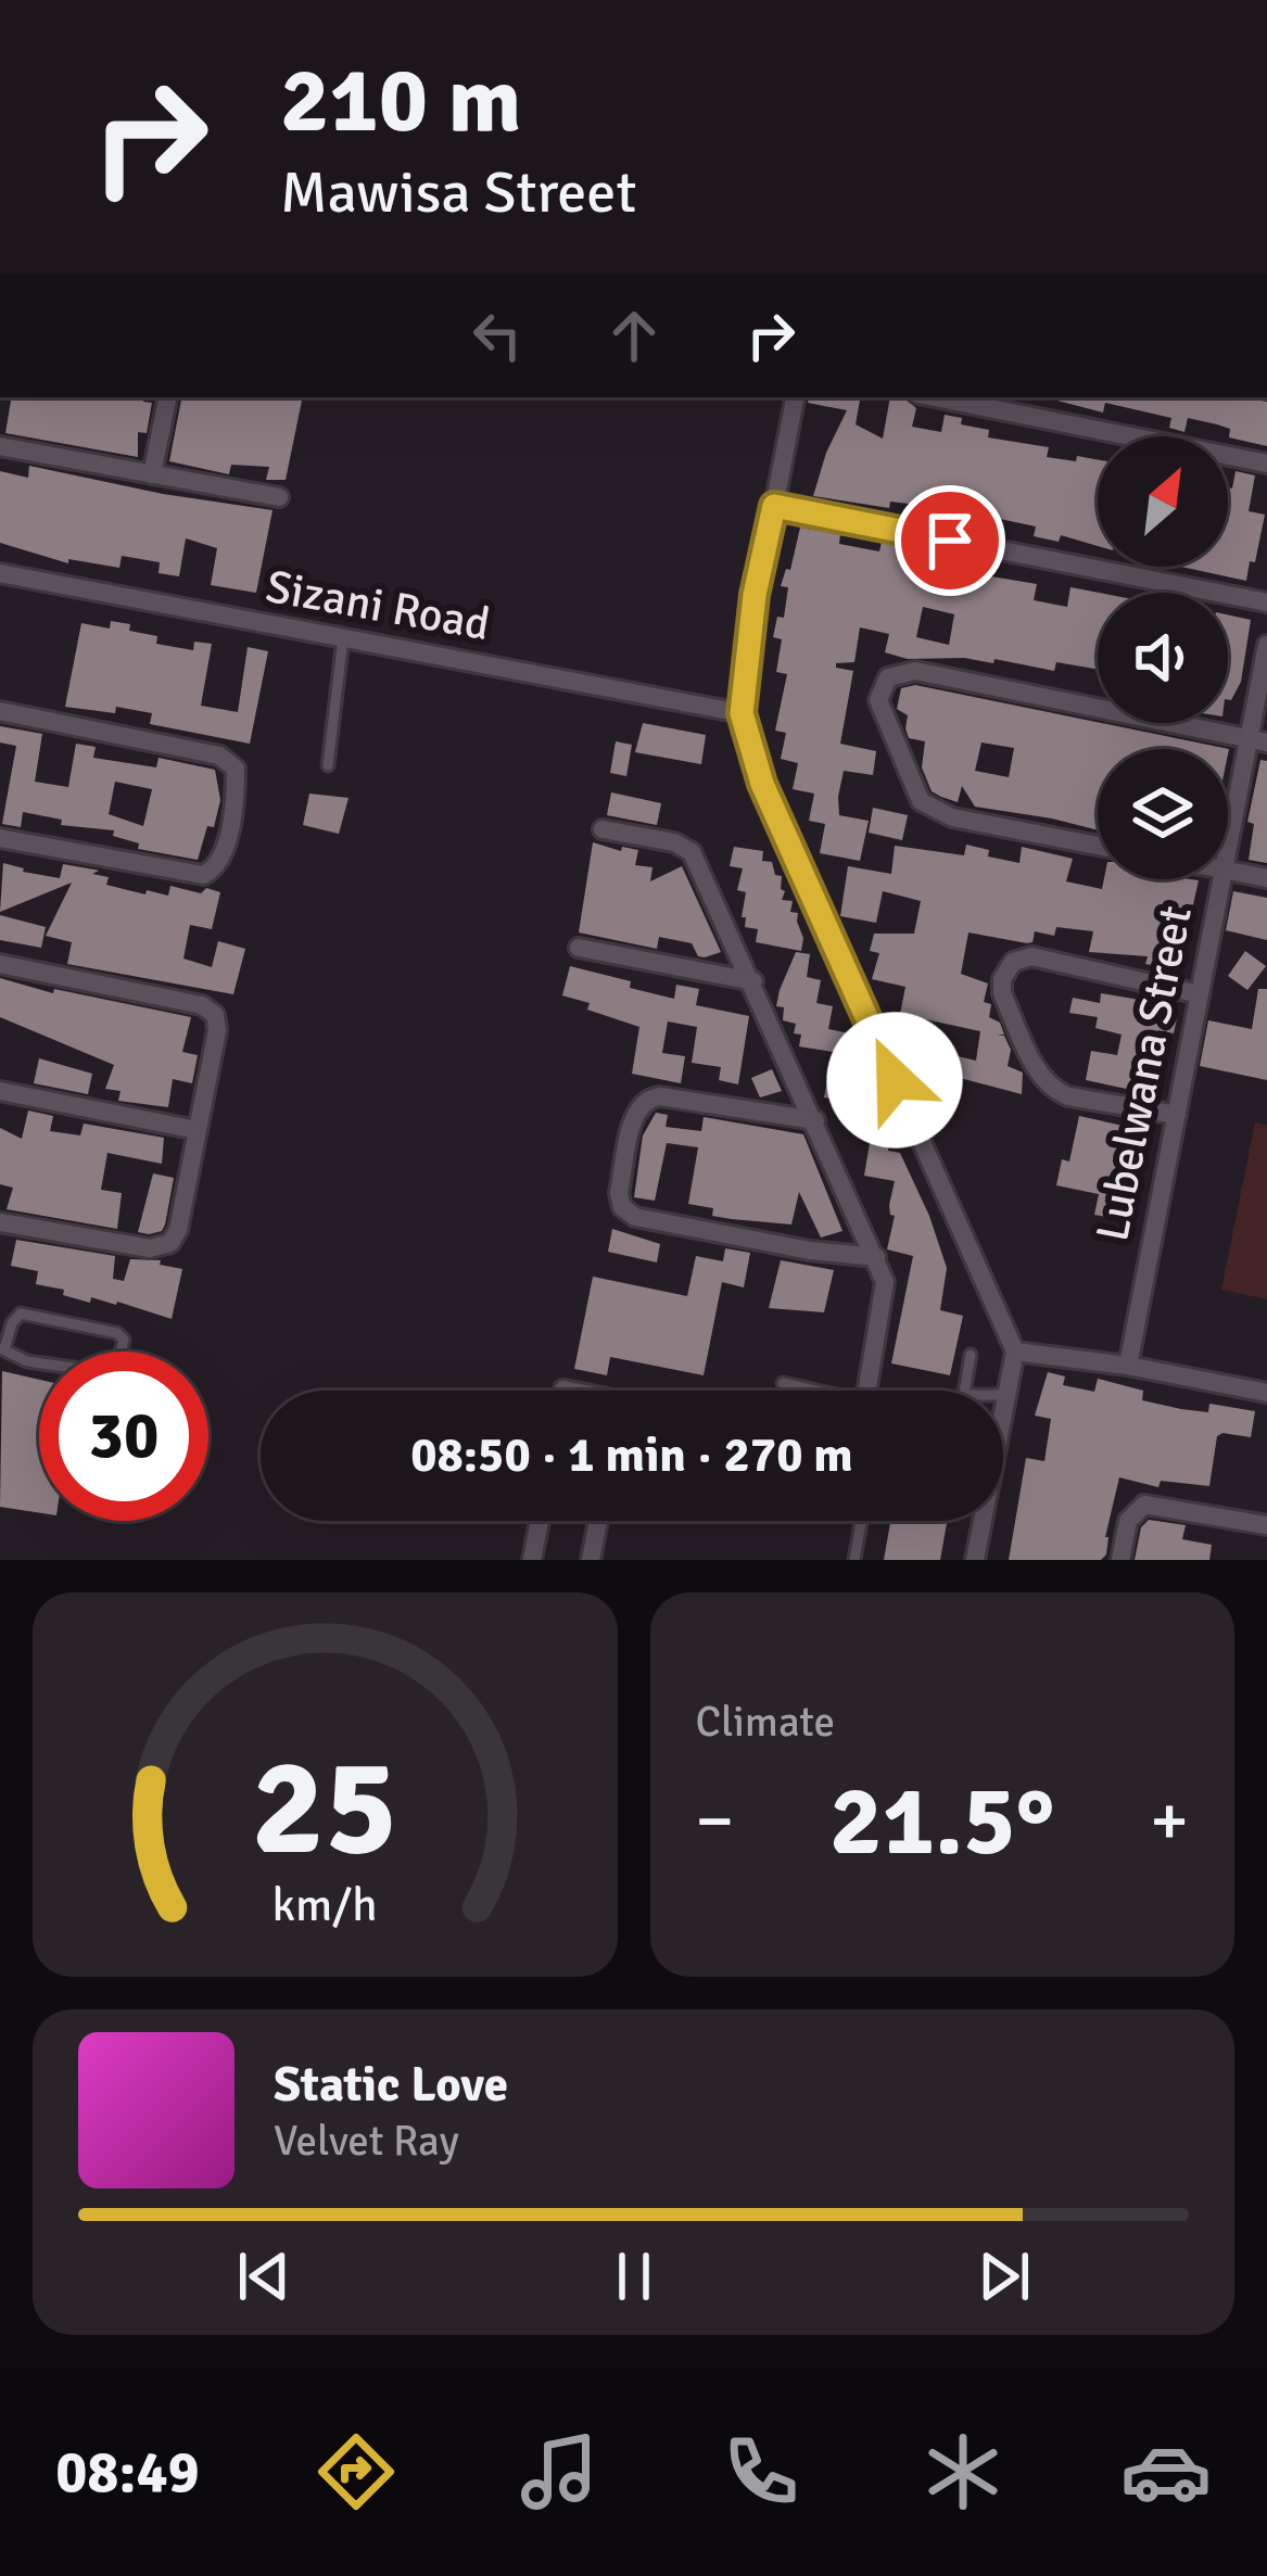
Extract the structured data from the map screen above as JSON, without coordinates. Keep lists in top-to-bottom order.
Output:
{
  "streets": {
    "street": ["Sizani Road", "Lubelwana Street"]
  },
  "north": "top right",
  "page": {
    "turn": ["210 m", "Mawisa Street"],
    "limit": "30",
    "trip": "08:50 · 1 min · 270 m",
    "tile": "Climate",
    "heat": ["−", "21.5°", "+"],
    "song": ["Static Love", "Velvet Ray"],
    "tabs": "08:49",
    "gauge": ["25", "km/h"]
  }
}
